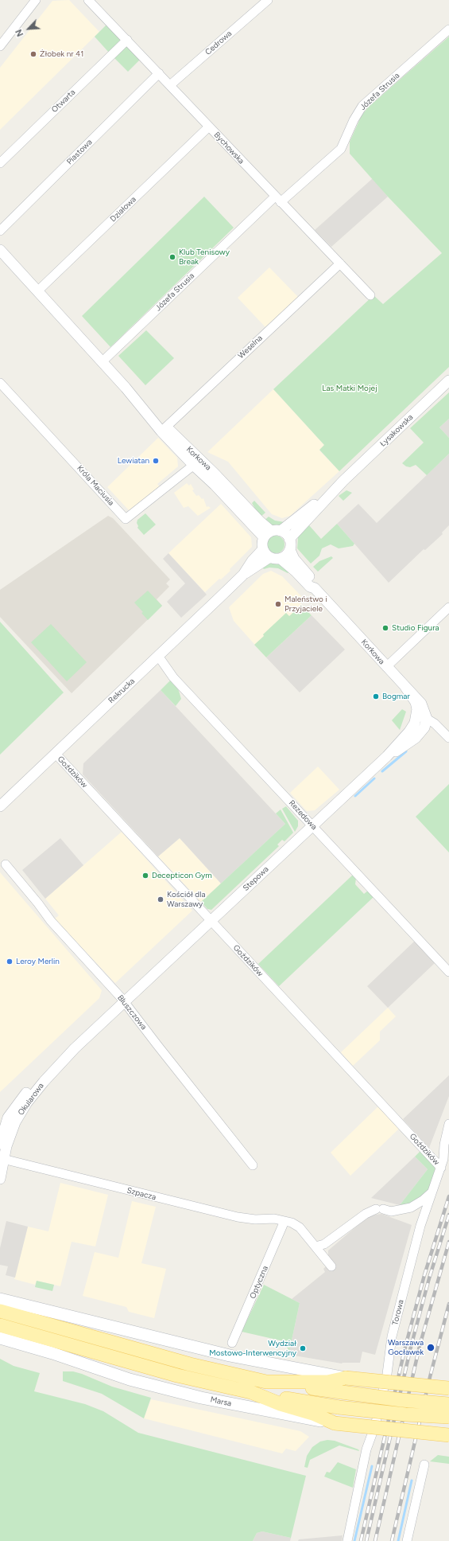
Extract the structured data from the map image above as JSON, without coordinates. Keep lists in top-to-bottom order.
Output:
{
  "streets": {
    "main road": ["Marsa"],
    "street": [
      "Cedrowa",
      "Józefa Strusia",
      "Otwarta",
      "Bychowska",
      "Piastowa",
      "Działowa",
      "Weselna",
      "Łysakowska",
      "Korkowa",
      "Króla Maciusia",
      "Rekrucka",
      "Goździków",
      "Rezedowa",
      "Stepowa",
      "Bluszczowa",
      "Okularowa",
      "Szpacza",
      "Optyczna",
      "Torowa"
    ]
  },
  "crossings": [
    ["Cedrowa", "Bychowska"],
    ["Józefa Strusia", "Bychowska"],
    ["Józefa Strusia", "Korkowa"],
    ["Otwarta", "Bychowska"],
    ["Bychowska", "Piastowa"],
    ["Bychowska", "Działowa"],
    ["Bychowska", "Weselna"],
    ["Działowa", "Korkowa"],
    ["Weselna", "Korkowa"],
    ["Łysakowska", "Korkowa"],
    ["Łysakowska", "Rekrucka"],
    ["Korkowa", "Króla Maciusia"],
    ["Korkowa", "Rekrucka"],
    ["Korkowa", "Stepowa"],
    ["Rekrucka", "Goździków"],
    ["Rekrucka", "Rezedowa"],
    ["Goździków", "Stepowa"],
    ["Goździków", "Torowa"],
    ["Rezedowa", "Stepowa"],
    ["Stepowa", "Bluszczowa"],
    ["Stepowa", "Okularowa"],
    ["Bluszczowa", "Okularowa"],
    ["Okularowa", "Szpacza"],
    ["Szpacza", "Optyczna"]
  ],
  "parks": ["Las Matki Mojej"],
  "places": [
    "Żłobek nr 41",
    "Klub Tenisowy Break",
    "Lewiatan",
    "Maleństwo i Przyjaciele",
    "Studio Figura",
    "Bogmar",
    "Decepticon Gym",
    "Kościół dla Warszawy",
    "Leroy Merlin",
    "Warszawa Gocławek",
    "Wydział Mostowo-Interwencyjny"
  ],
  "north": "bottom left"
}
